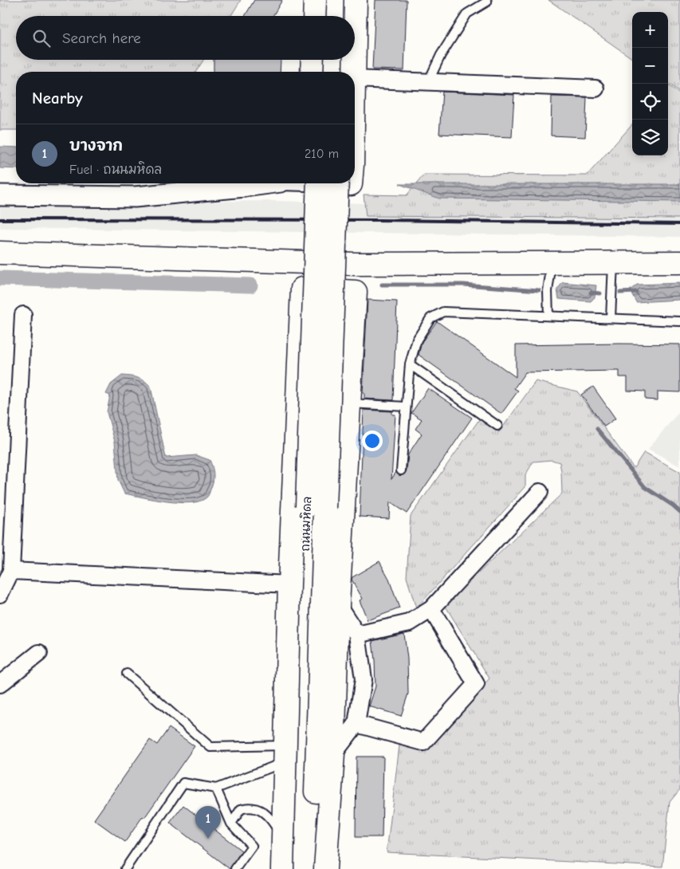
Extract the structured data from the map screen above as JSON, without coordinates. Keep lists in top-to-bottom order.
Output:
{
  "streets": {
    "main road": ["ถนนมหิดล"]
  },
  "page": {
    "map_buttons": ["+", "−"],
    "search": "Search here",
    "heading": "Nearby",
    "list": [
      {
        "mark": "1",
        "name": "บางจาก",
        "note": "Fuel · ถนนมหิดล",
        "value": "210 m"
      }
    ],
    "pins": "1"
  }
}
